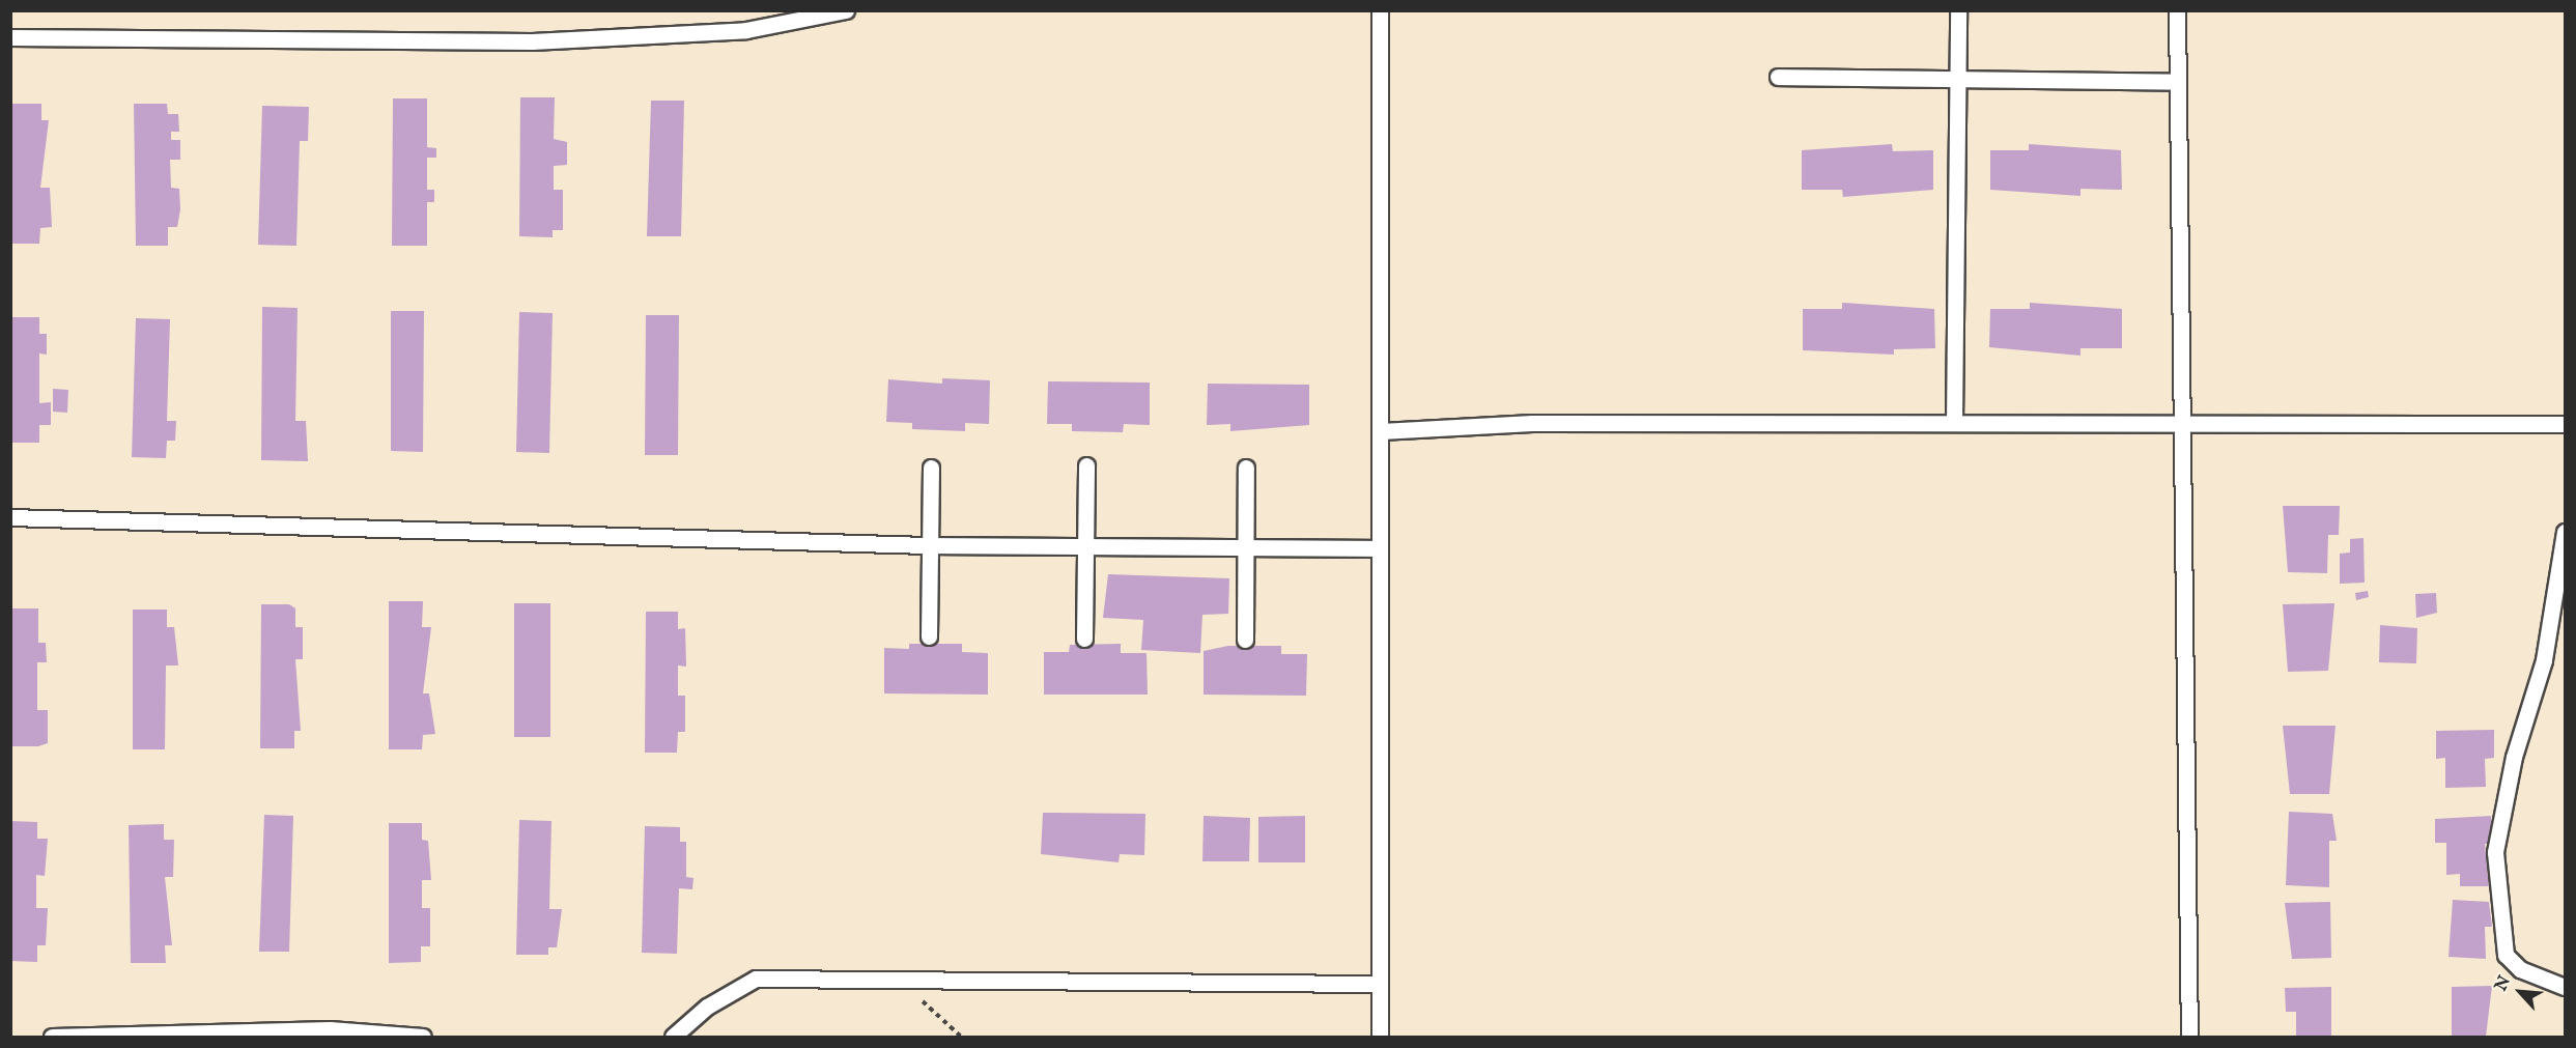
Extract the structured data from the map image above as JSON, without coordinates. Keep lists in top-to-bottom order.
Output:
{
  "north": "top left"
}
